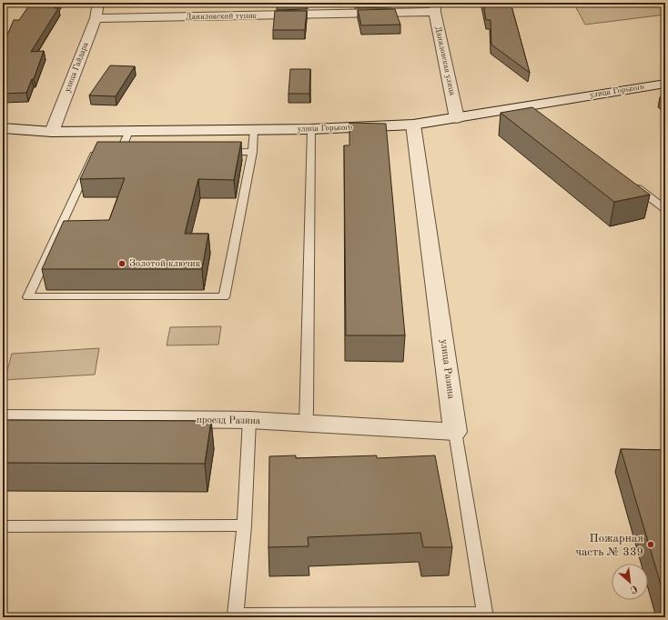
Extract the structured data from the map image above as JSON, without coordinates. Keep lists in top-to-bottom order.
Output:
{
  "streets": {
    "street": [
      "Даниловский тупик",
      "Даниловская улица",
      "улица Гайдара",
      "улица Горького",
      "улица Разина",
      "проезд Разина"
    ]
  },
  "crossings": [
    ["Даниловский тупик", "Даниловская улица"],
    ["Даниловский тупик", "улица Гайдара"],
    ["Даниловская улица", "улица Горького"],
    ["улица Гайдара", "улица Горького"],
    ["улица Горького", "улица Разина"],
    ["улица Разина", "проезд Разина"]
  ],
  "places": ["Золотой ключик", "Пожарная часть № 339"],
  "north": "bottom right"
}
